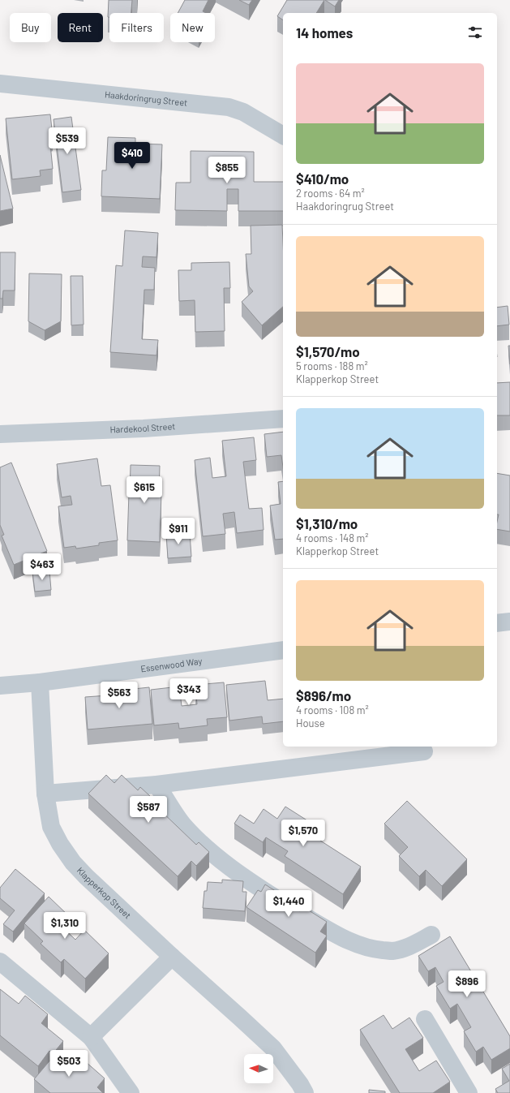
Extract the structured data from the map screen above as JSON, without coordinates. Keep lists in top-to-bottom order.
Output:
{
  "streets": {
    "street": [
      "Haakdoringrug Street",
      "Hardekool Street",
      "Essenwood Way",
      "Klapperkop Street"
    ]
  },
  "crossings": [
    ["Essenwood Way", "Klapperkop Street"]
  ],
  "north": "left",
  "page": {
    "chip": [
      "Buy",
      "Rent",
      "Filters",
      "New"
    ],
    "heading": "14 homes",
    "list": [
      {
        "name": "$410/mo",
        "note": "2 rooms · 64 m² · Haakdoringrug Street"
      },
      {
        "name": "$1,570/mo",
        "note": "5 rooms · 188 m² · Klapperkop Street"
      },
      {
        "name": "$1,310/mo",
        "note": "4 rooms · 148 m² · Klapperkop Street"
      },
      {
        "name": "$896/mo",
        "note": "4 rooms · 108 m² · House"
      }
    ],
    "price": [
      "$539",
      "$410",
      "$855",
      "$615",
      "$911",
      "$463",
      "$343",
      "$563",
      "$587",
      "$1,570",
      "$1,440",
      "$1,310",
      "$896",
      "$503"
    ]
  }
}
